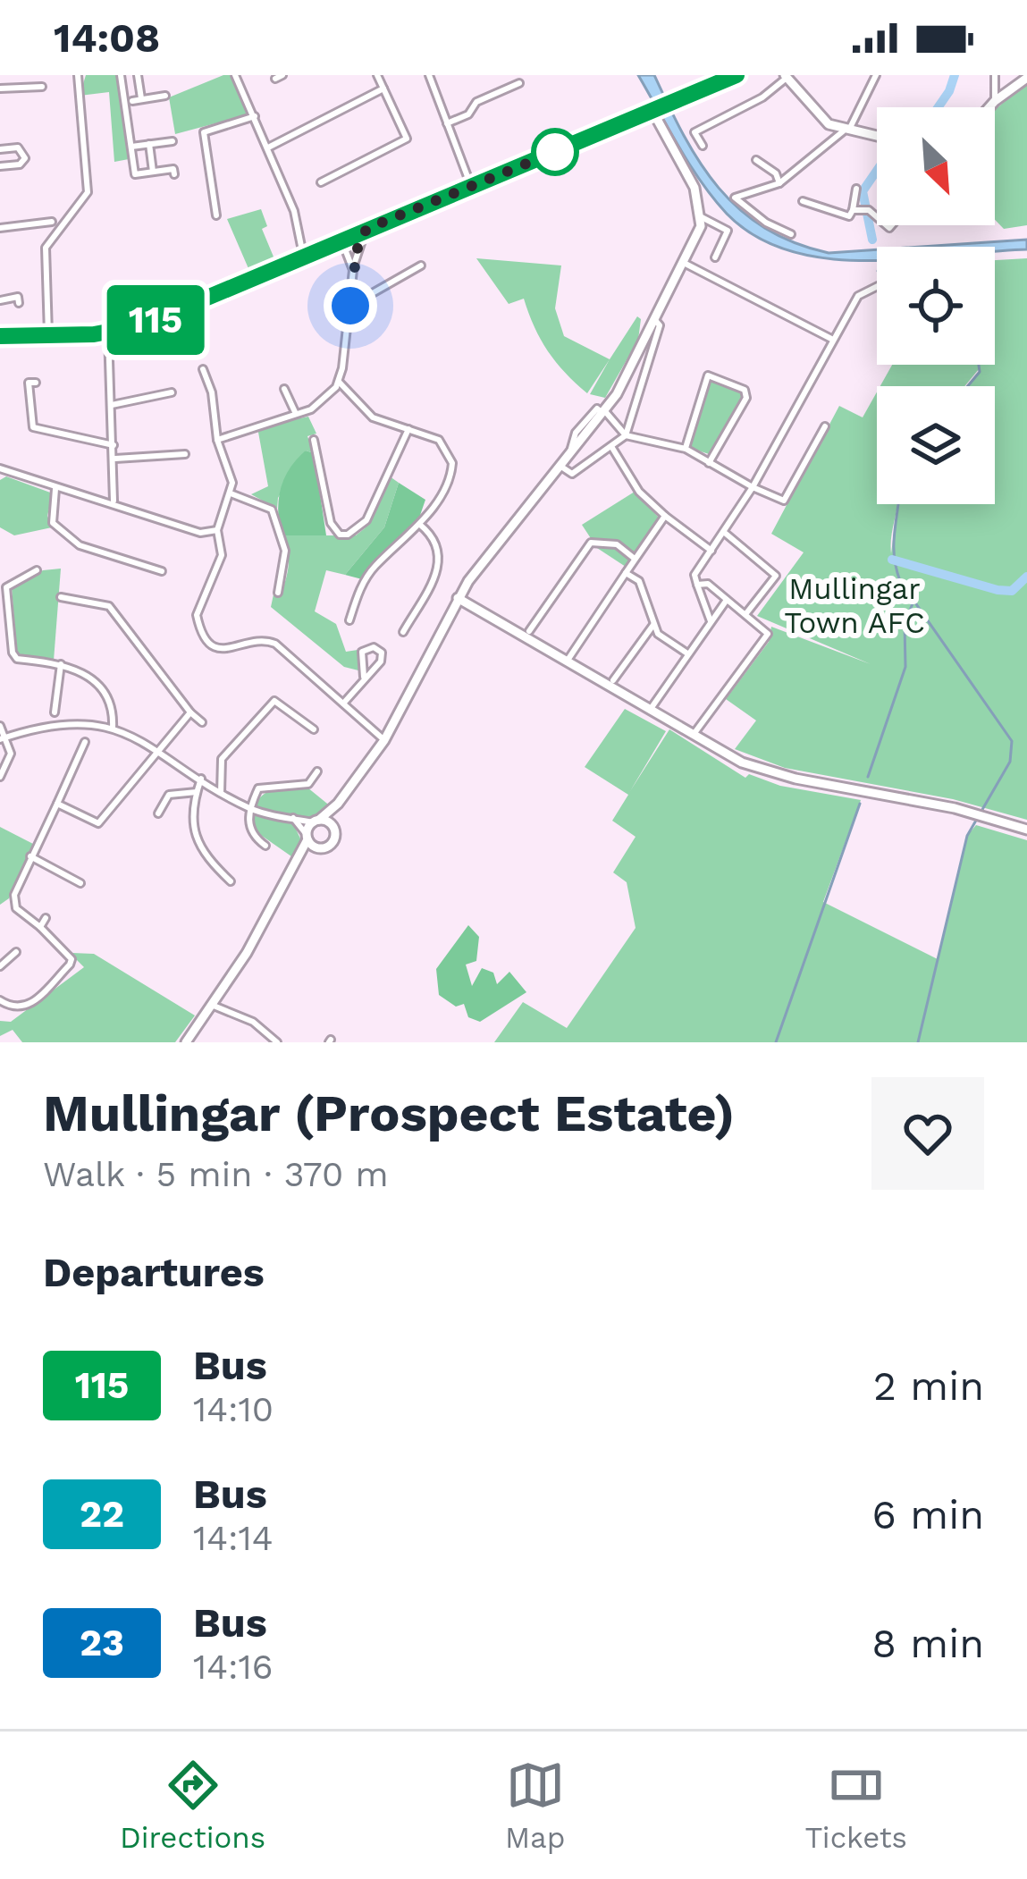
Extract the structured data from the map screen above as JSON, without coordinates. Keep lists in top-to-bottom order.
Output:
{
  "parks": ["Mullingar Town AFC"],
  "lines": ["bus line 115"],
  "north": "bottom right",
  "page": {
    "status": "14:08",
    "on_map": "115",
    "heading": [
      ["Mullingar (Prospect Estate)", "Walk · 5 min · 370 m"],
      "Departures"
    ],
    "list": [
      {
        "mark": "115",
        "name": "Bus",
        "note": "14:10",
        "value": "2 min"
      },
      {
        "mark": "22",
        "name": "Bus",
        "note": "14:14",
        "value": "6 min"
      },
      {
        "mark": "23",
        "name": "Bus",
        "note": "14:16",
        "value": "8 min"
      }
    ],
    "tabs": ["Directions", "Map", "Tickets"]
  }
}
